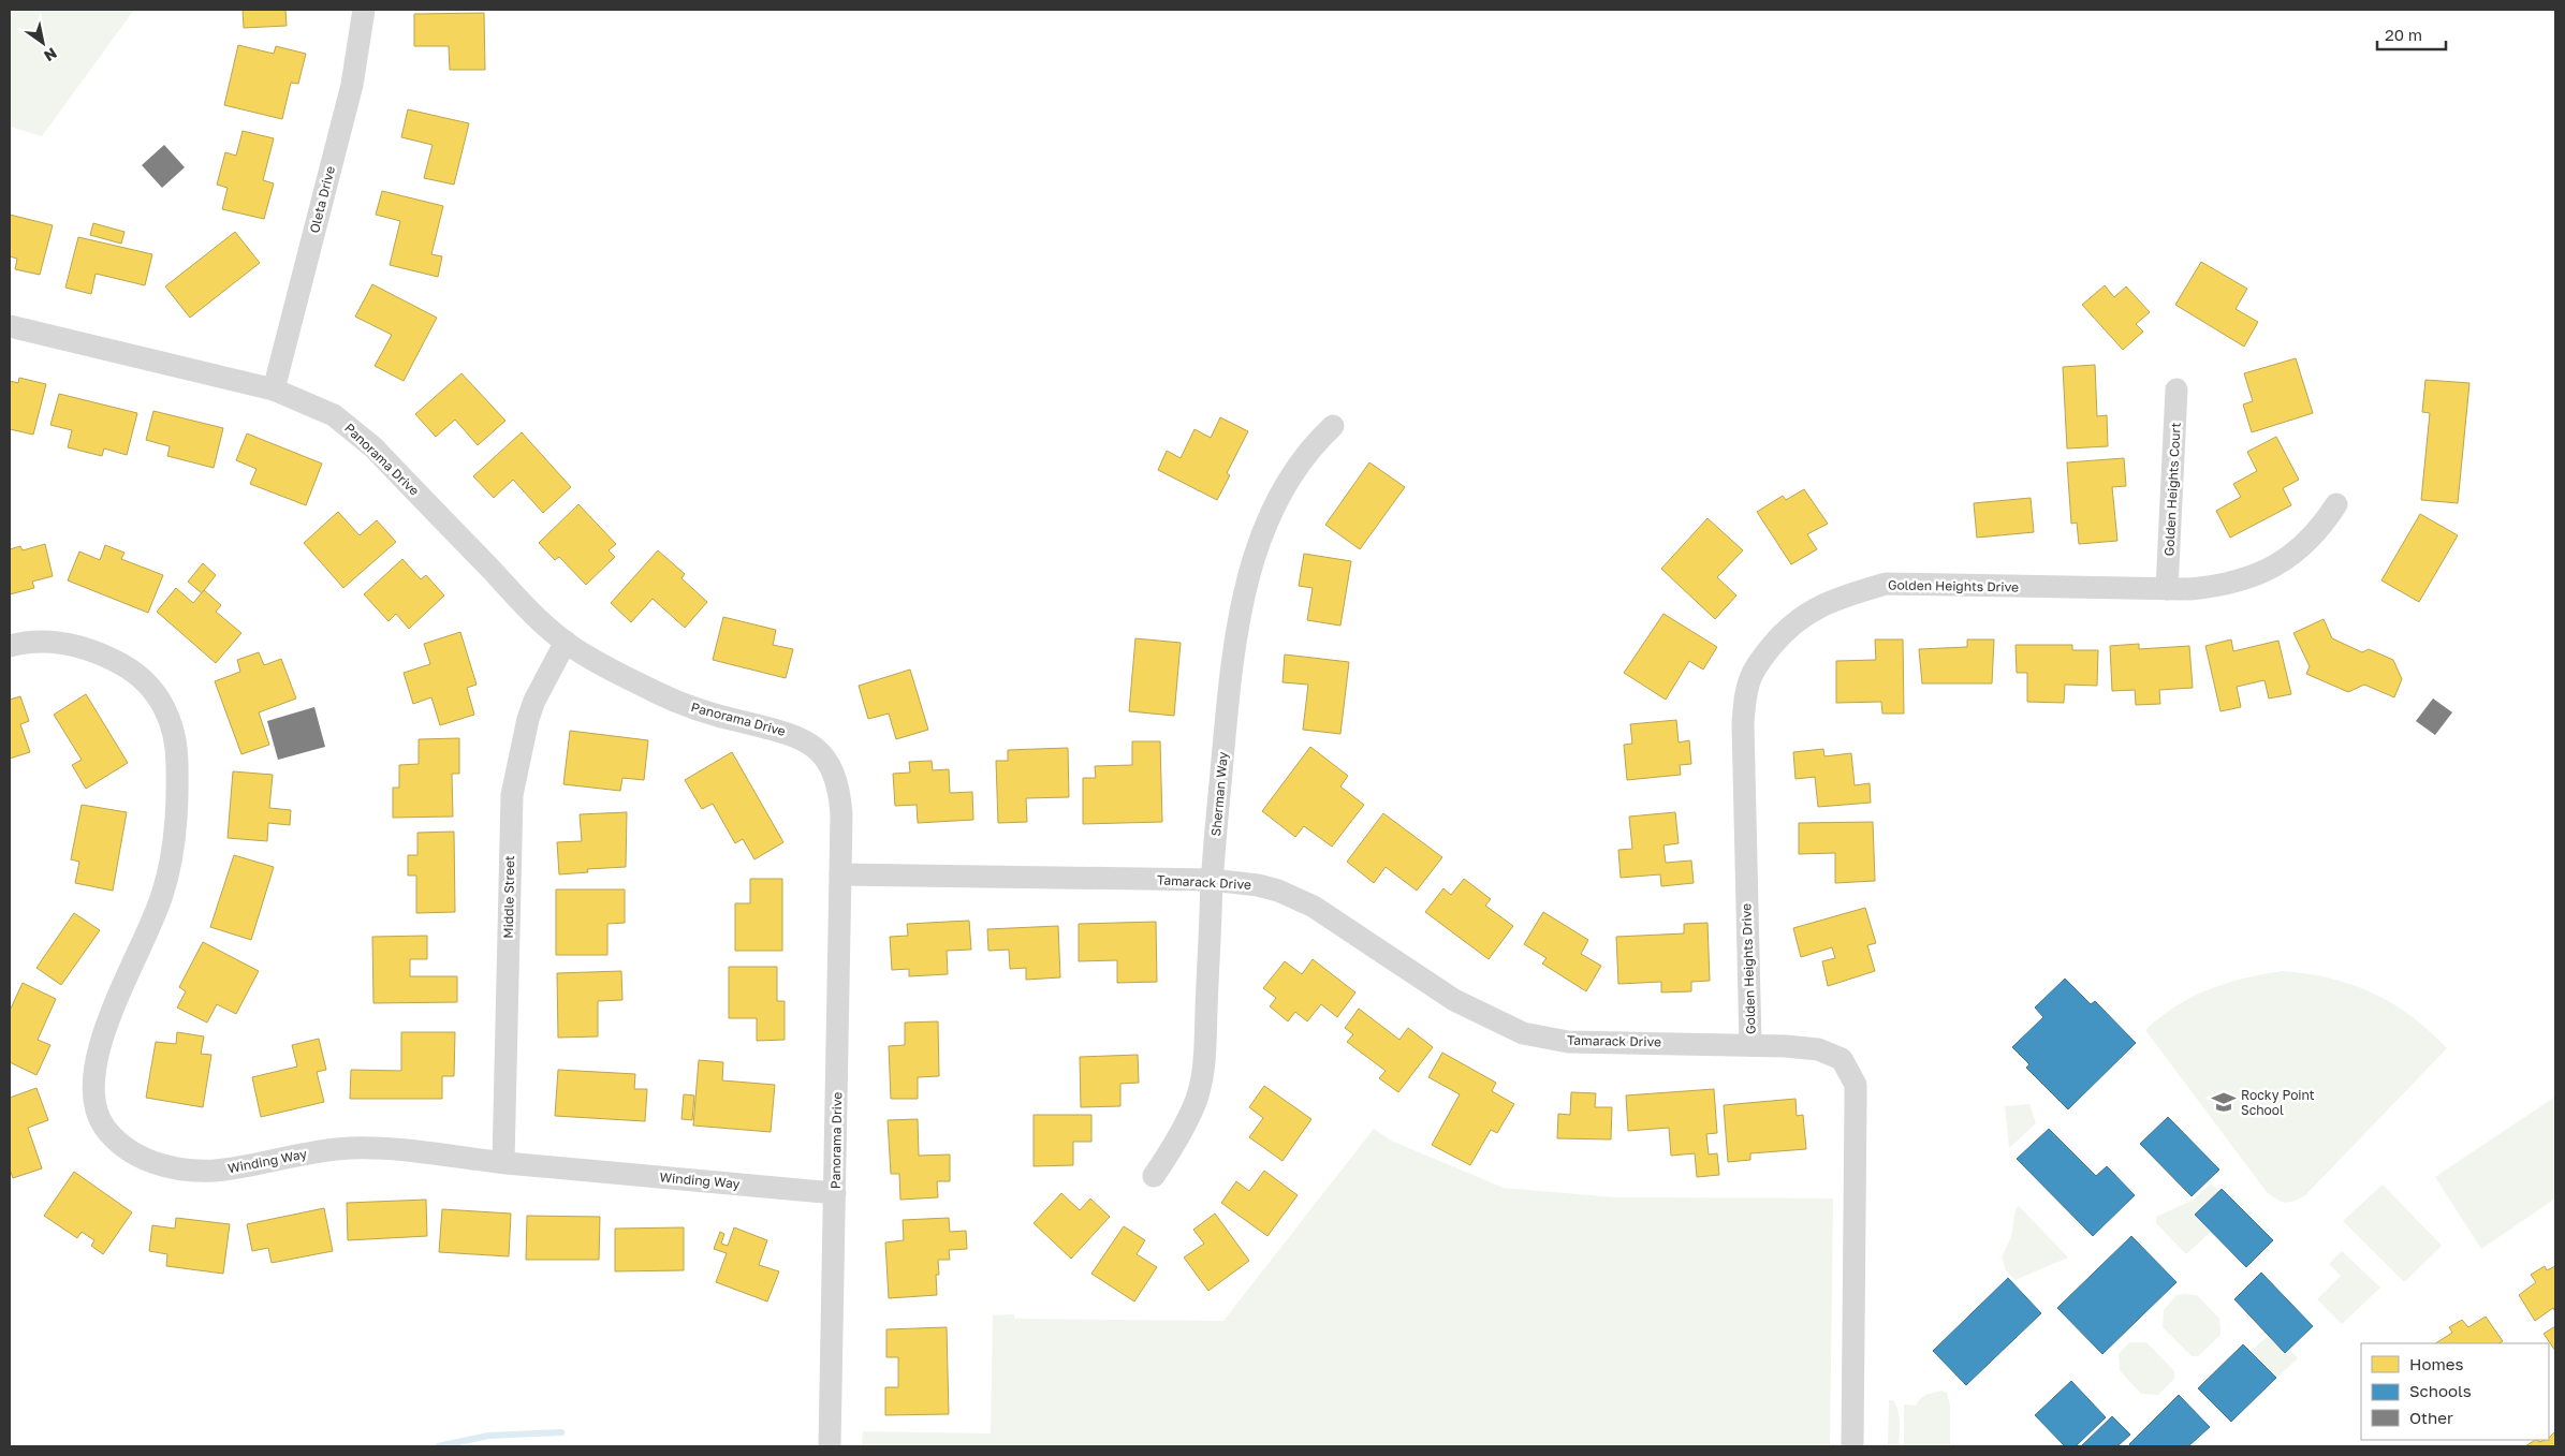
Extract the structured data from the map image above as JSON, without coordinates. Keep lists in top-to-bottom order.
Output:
{
  "streets": {
    "street": [
      "Oleta Drive",
      "Panorama Drive",
      "Golden Heights Court",
      "Golden Heights Drive",
      "Sherman Way",
      "Tamarack Drive",
      "Middle Street",
      "Winding Way"
    ]
  },
  "crossings": [
    ["Oleta Drive", "Panorama Drive"],
    ["Panorama Drive", "Tamarack Drive"],
    ["Panorama Drive", "Middle Street"],
    ["Panorama Drive", "Winding Way"],
    ["Golden Heights Court", "Golden Heights Drive"],
    ["Golden Heights Drive", "Tamarack Drive"],
    ["Sherman Way", "Tamarack Drive"],
    ["Middle Street", "Winding Way"]
  ],
  "places": {
    "school or university": ["Rocky Point School"]
  },
  "legend": ["Homes", "Schools", "Other"],
  "scale_bar": "20 m",
  "north": "bottom right"
}
